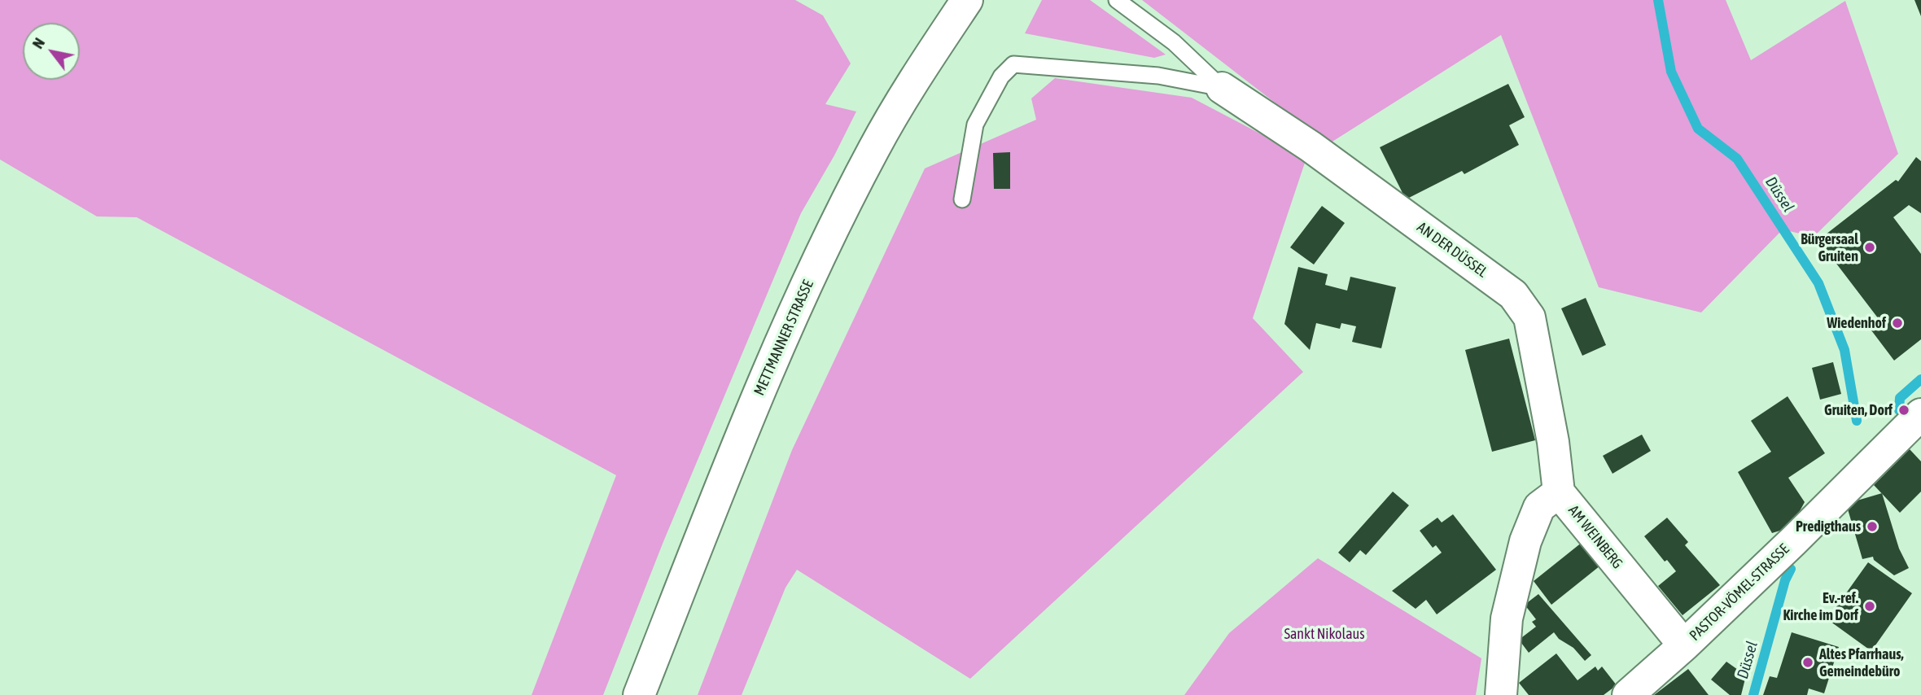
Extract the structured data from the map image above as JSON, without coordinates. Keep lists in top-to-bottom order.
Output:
{
  "streets": {
    "street": [
      "AN DER DÜSSEL",
      "METTMANNER STRASSE",
      "AM WEINBERG",
      "PASTOR-VÖMEL-STRASSE"
    ]
  },
  "crossings": [
    ["AN DER DÜSSEL", "AM WEINBERG"],
    ["AM WEINBERG", "PASTOR-VÖMEL-STRASSE"]
  ],
  "water": ["Düssel"],
  "parks": ["Sankt Nikolaus"],
  "places": [
    "Bürgersaal Gruiten",
    "Wiedenhof",
    "Gruiten, Dorf",
    "Predigthaus",
    "Ev.-ref. Kirche im Dorf",
    "Altes Pfarrhaus, Gemeindebüro"
  ],
  "north": "top left"
}
